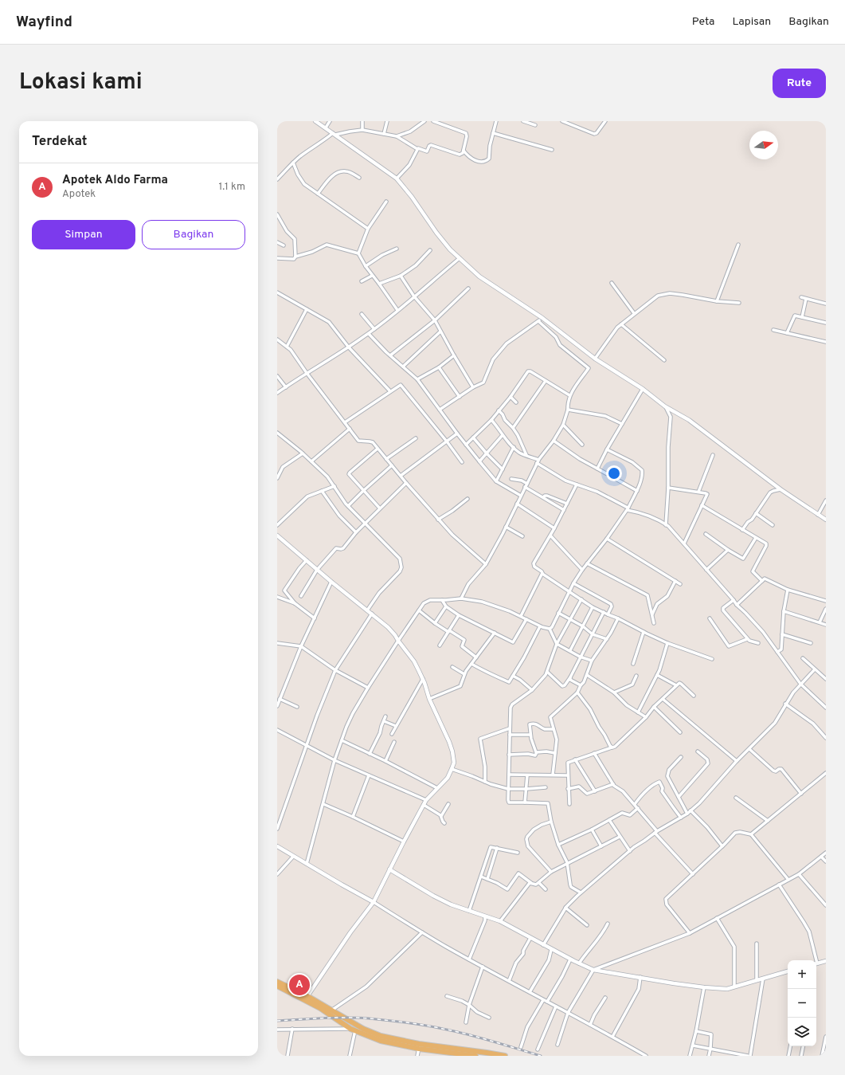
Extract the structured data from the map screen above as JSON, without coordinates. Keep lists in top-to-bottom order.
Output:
{
  "north": "right",
  "page": {
    "header": "Wayfind",
    "nav": ["Peta", "Lapisan", "Bagikan"],
    "title": "Lokasi kami",
    "buttons": [
      "Rute",
      ["Simpan", "Bagikan"]
    ],
    "heading": "Terdekat",
    "list": [
      {
        "mark": "A",
        "name": "Apotek Aldo Farma",
        "note": "Apotek",
        "value": "1.1 km"
      }
    ],
    "map_buttons": ["+", "−"],
    "pins": "A"
  }
}
